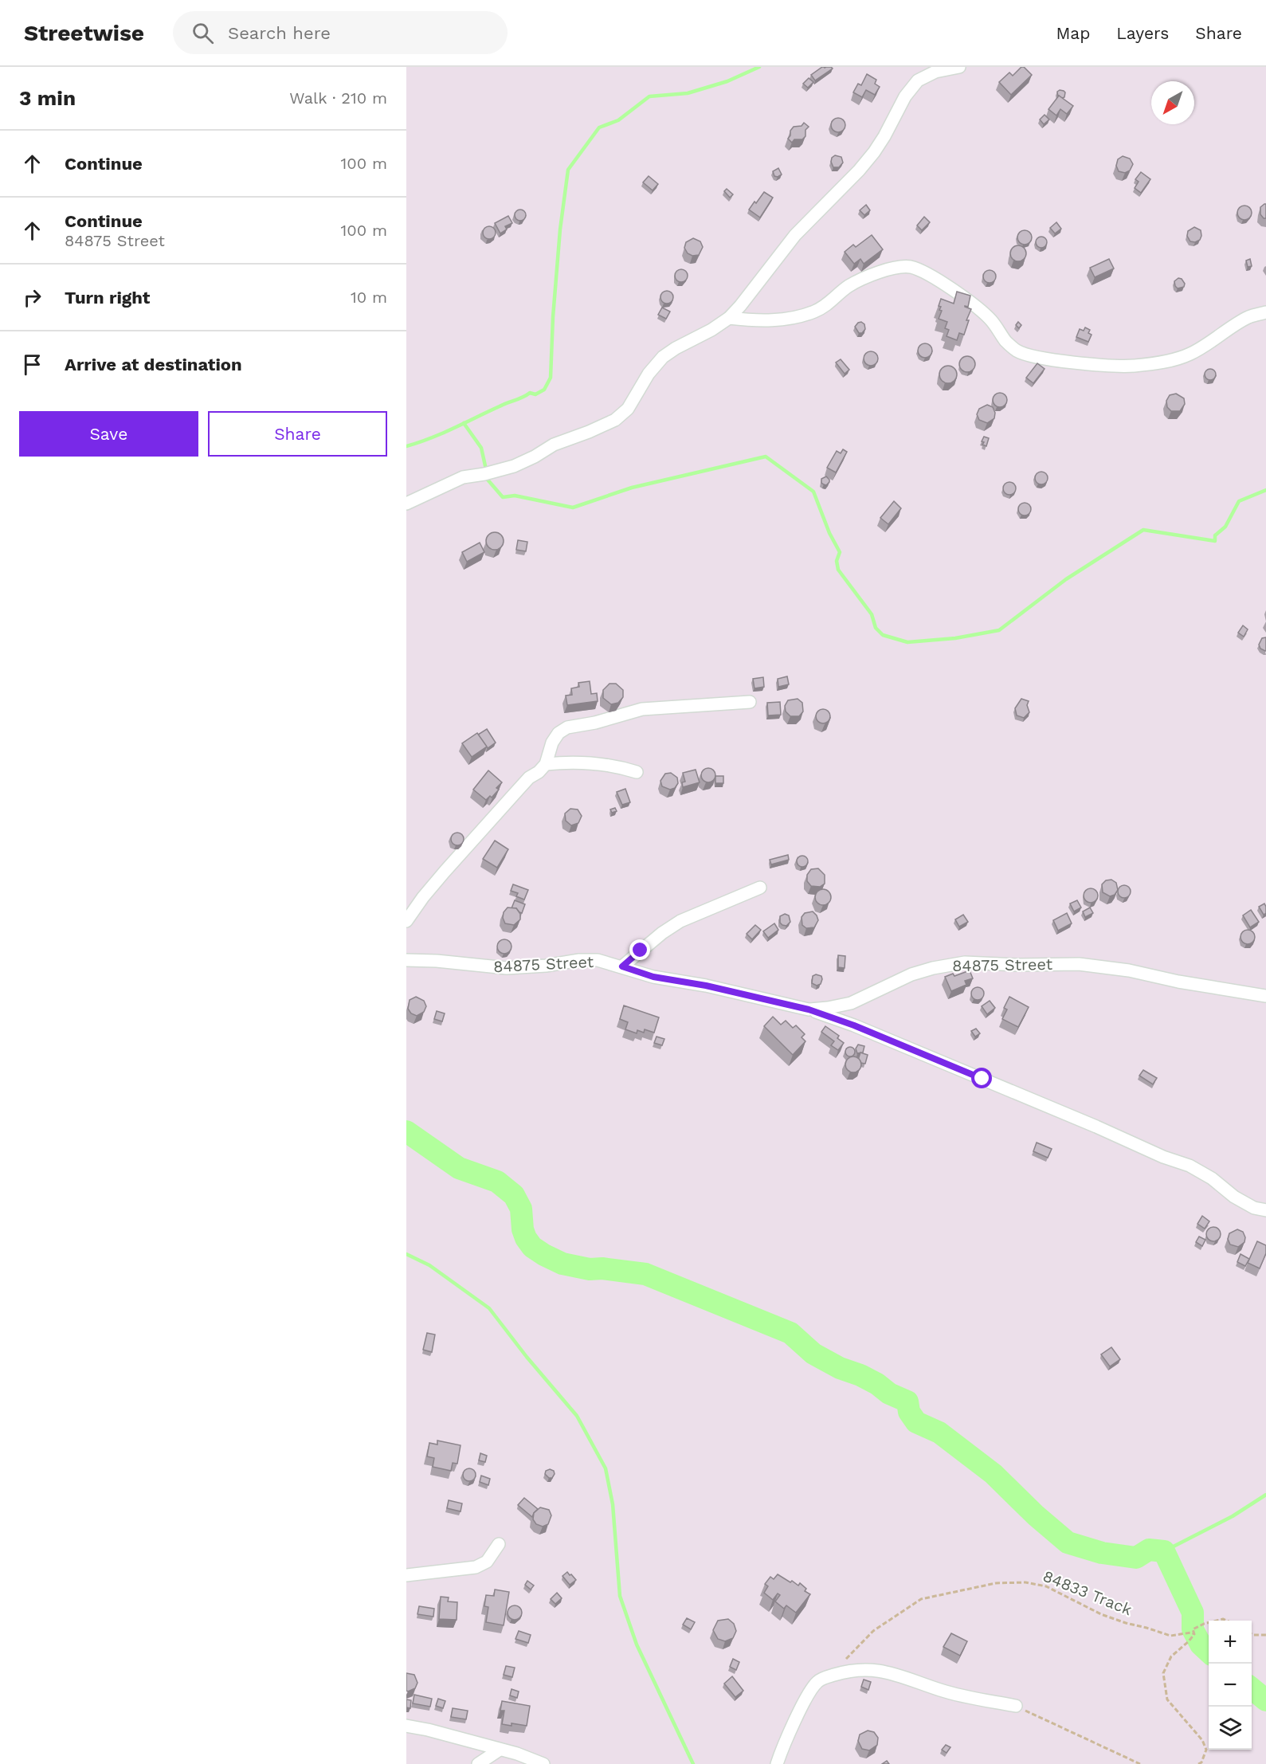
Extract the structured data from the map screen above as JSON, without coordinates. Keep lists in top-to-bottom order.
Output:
{
  "streets": {
    "street": ["84875 Street"],
    "path": ["84833 Track"]
  },
  "north": "bottom left",
  "page": {
    "header": "Streetwise",
    "search": "Search here",
    "nav": ["Map", "Layers", "Share"],
    "heading": ["3 min", "Walk · 210 m"],
    "list": [
      ["Continue", "100 m"],
      ["Continue", "84875 Street", "100 m"],
      ["Turn right", "10 m"],
      "Arrive at destination"
    ],
    "buttons": ["Save", "Share"],
    "map_buttons": ["+", "−"]
  }
}
